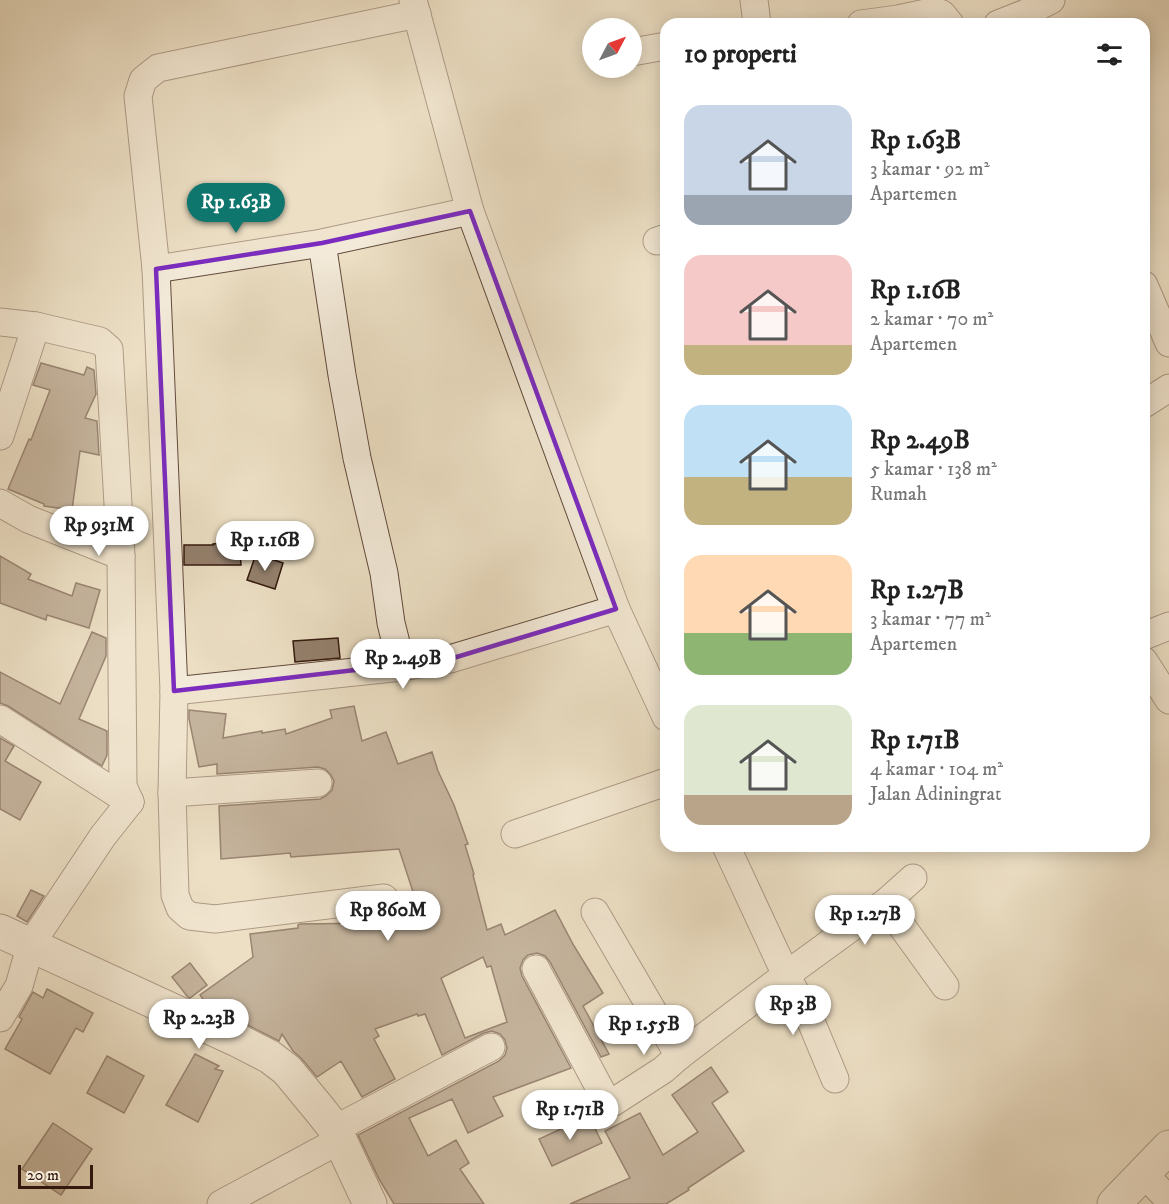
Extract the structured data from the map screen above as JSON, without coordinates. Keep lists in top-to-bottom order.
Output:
{
  "scale_bar": "20 m",
  "north": "top right",
  "page": {
    "heading": "10 properti",
    "list": [
      {
        "name": "Rp 1.63B",
        "note": "3 kamar · 92 m² · Apartemen"
      },
      {
        "name": "Rp 1.16B",
        "note": "2 kamar · 70 m² · Apartemen"
      },
      {
        "name": "Rp 2.49B",
        "note": "5 kamar · 138 m² · Rumah"
      },
      {
        "name": "Rp 1.27B",
        "note": "3 kamar · 77 m² · Apartemen"
      },
      {
        "name": "Rp 1.71B",
        "note": "4 kamar · 104 m² · Jalan Adiningrat"
      }
    ],
    "price": [
      "Rp 1.63B",
      "Rp 931M",
      "Rp 1.16B",
      "Rp 2.49B",
      "Rp 860M",
      "Rp 1.27B",
      "Rp 3B",
      "Rp 2.23B",
      "Rp 1.55B",
      "Rp 1.71B"
    ],
    "scale": "20 m"
  }
}
